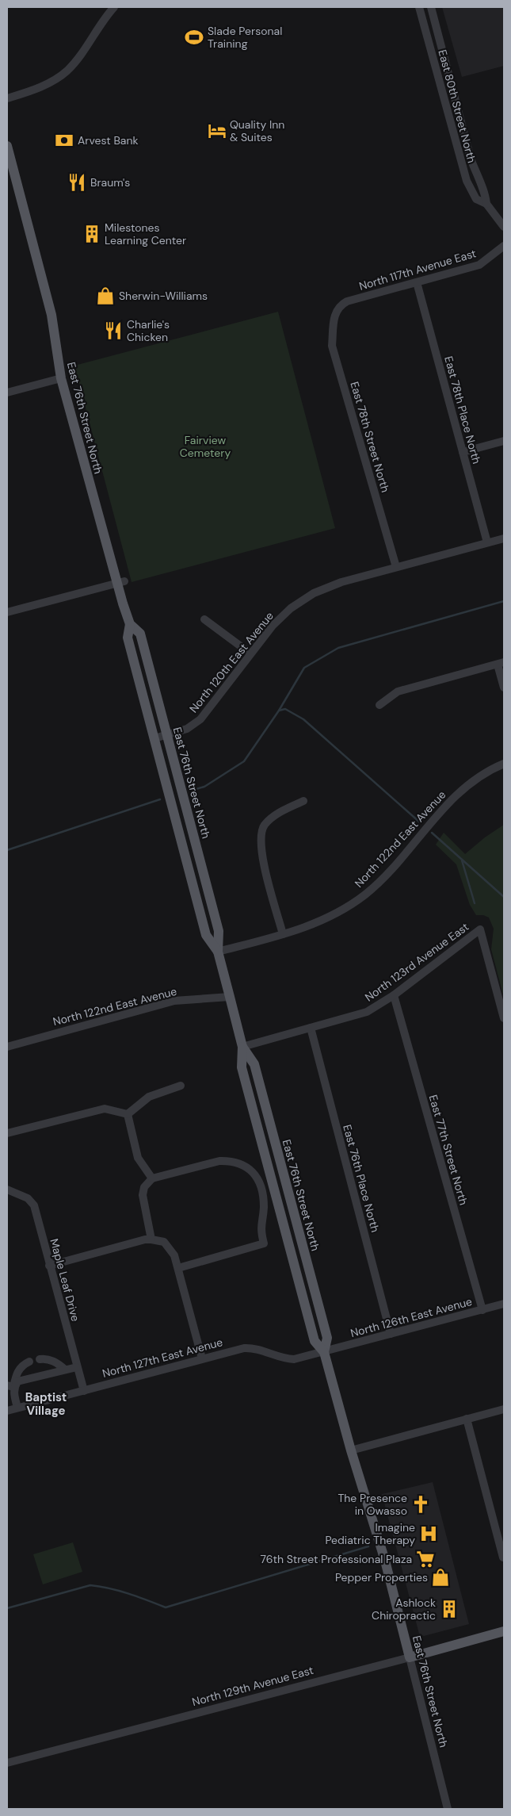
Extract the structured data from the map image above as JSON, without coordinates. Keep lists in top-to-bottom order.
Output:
{
  "streets": {
    "main road": ["East 76th Street North", "North 129th Avenue East"],
    "street": [
      "East 80th Street North",
      "North 117th Avenue East",
      "East 78th Place North",
      "East 78th Street North",
      "North 120th East Avenue",
      "North 122nd East Avenue",
      "North 123rd Avenue East",
      "East 77th Street North",
      "East 76th Place North",
      "Maple Leaf Drive",
      "North 126th East Avenue",
      "North 127th East Avenue"
    ]
  },
  "crossings": [
    ["North 117th Avenue East", "East 78th Place North"],
    ["North 117th Avenue East", "East 78th Street North"],
    ["East 78th Place North", "North 120th East Avenue"],
    ["East 76th Street North", "North 120th East Avenue"],
    ["East 76th Street North", "North 122nd East Avenue"],
    ["East 76th Street North", "North 123rd Avenue East"],
    ["East 76th Street North", "North 126th East Avenue"],
    ["East 76th Street North", "North 127th East Avenue"],
    ["East 76th Street North", "North 129th Avenue East"],
    ["East 78th Street North", "North 120th East Avenue"],
    ["North 123rd Avenue East", "East 77th Street North"],
    ["North 123rd Avenue East", "East 76th Place North"],
    ["East 77th Street North", "North 126th East Avenue"],
    ["East 76th Place North", "North 126th East Avenue"],
    ["Maple Leaf Drive", "North 127th East Avenue"],
    ["North 126th East Avenue", "North 127th East Avenue"]
  ],
  "districts": ["Baptist Village"],
  "parks": ["Fairview Cemetery"],
  "places": {
    "sports": ["Slade Personal Training"],
    "hotel": ["Quality Inn & Suites"],
    "bank": ["Arvest Bank"],
    "restaurant": ["Braum's", "Charlie's Chicken"],
    "building": ["Milestones Learning Center", "Ashlock Chiropractic"],
    "shop": ["Sherwin-Williams", "Pepper Properties"],
    "church": ["The Presence in Owasso"],
    "hospital": ["Imagine Pediatric Therapy"],
    "supermarket": ["76th Street Professional Plaza"]
  }
}
